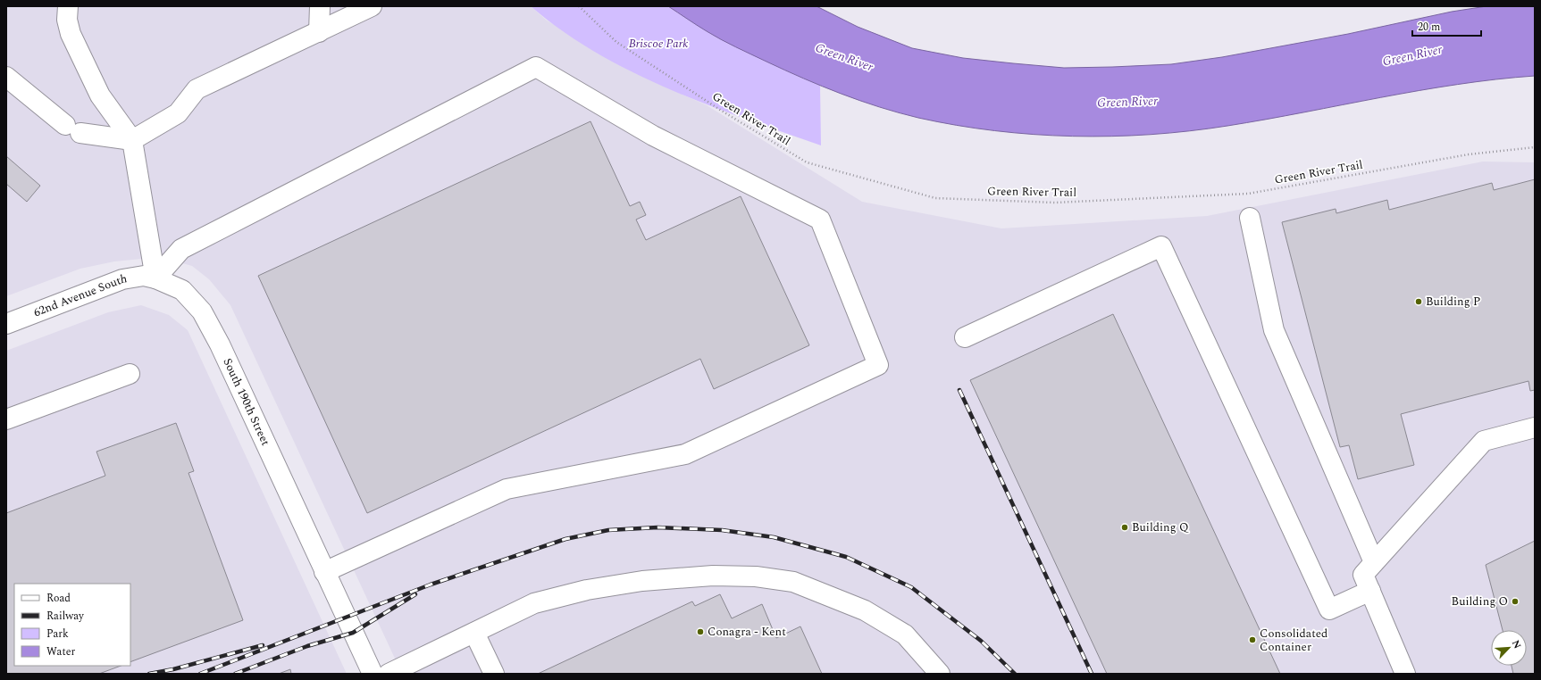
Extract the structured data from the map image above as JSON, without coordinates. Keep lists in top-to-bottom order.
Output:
{
  "streets": {
    "street": ["62nd Avenue South", "South 190th Street"],
    "path": ["Green River Trail"]
  },
  "crossings": [
    ["62nd Avenue South", "South 190th Street"]
  ],
  "water": ["Green River"],
  "parks": ["Briscoe Park"],
  "places": [
    "Building P",
    "Building Q",
    "Building O",
    "Conagra - Kent",
    "Consolidated Container"
  ],
  "legend": [
    "Road",
    "Railway",
    "Park",
    "Water"
  ],
  "scale_bar": "20 m",
  "north": "top right"
}
